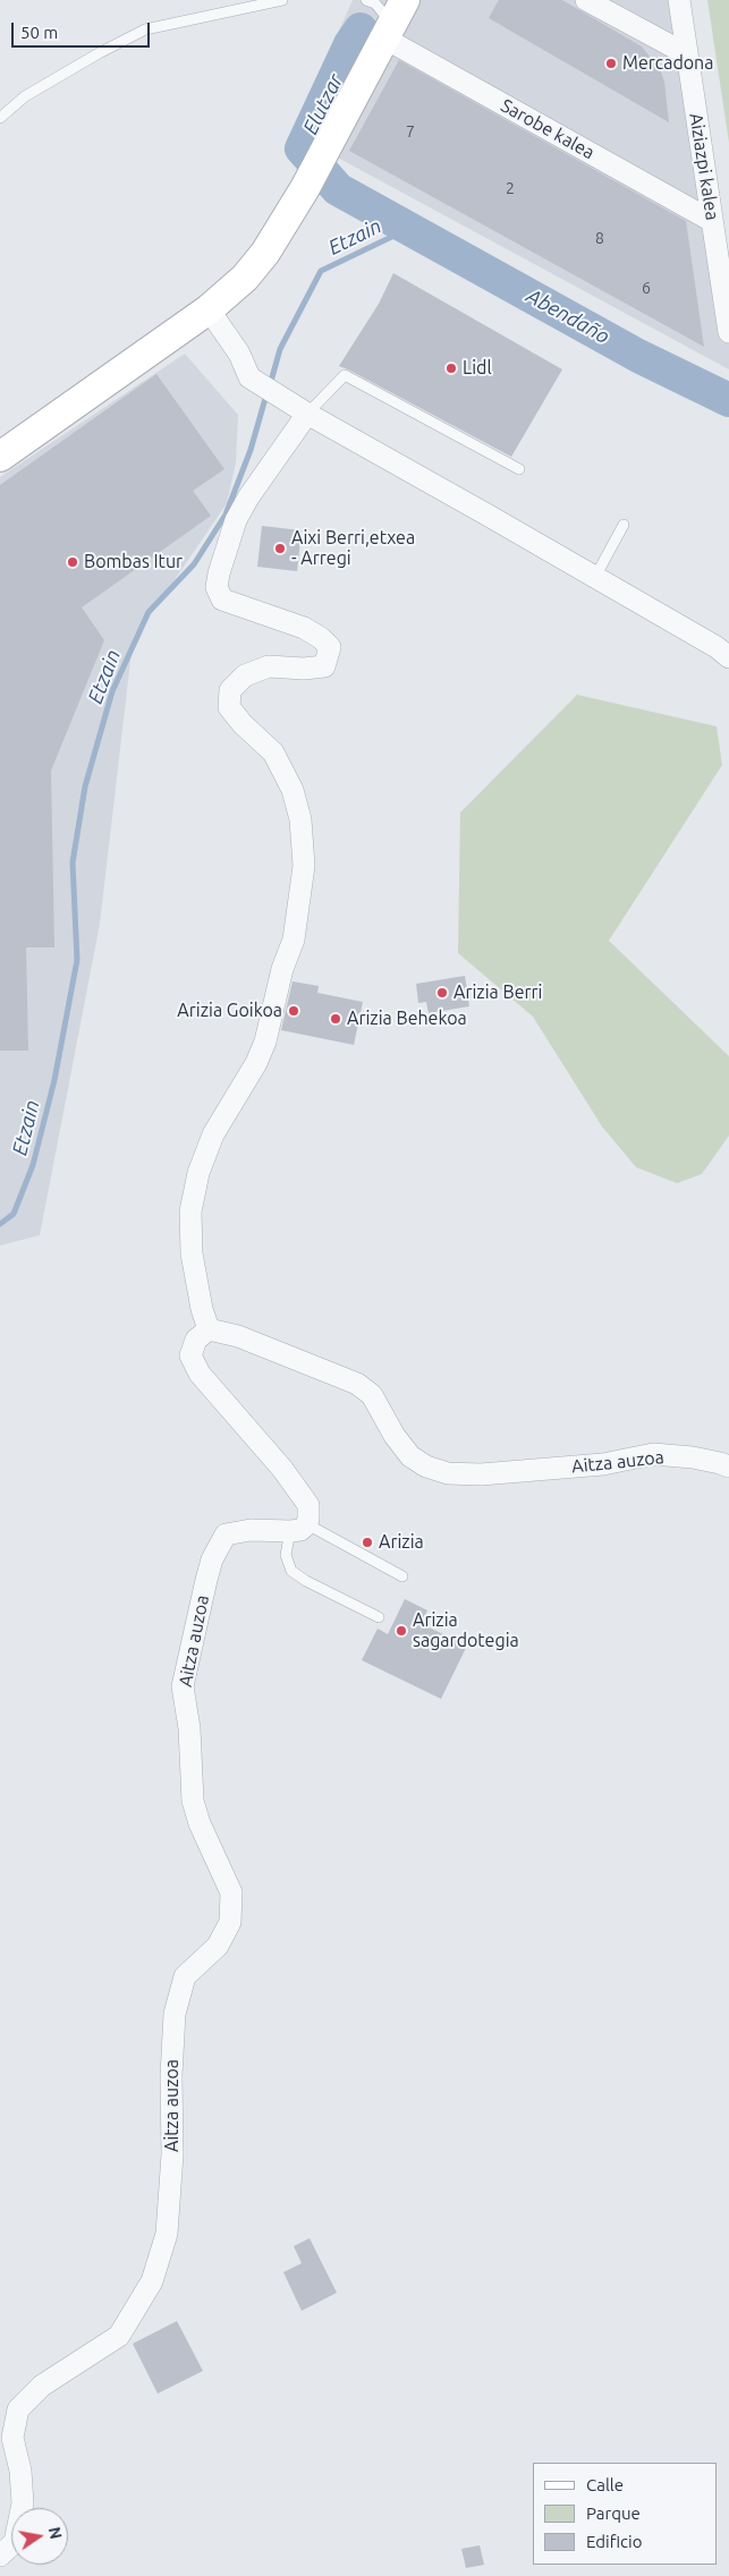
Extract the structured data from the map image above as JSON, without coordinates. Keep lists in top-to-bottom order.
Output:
{
  "streets": {
    "street": ["Sarobe kalea", "Aiziazpi kalea", "Aitza auzoa"]
  },
  "crossings": [
    ["Sarobe kalea", "Aiziazpi kalea"]
  ],
  "water": ["Elutzar", "Etzain", "Abendaño"],
  "places": [
    "Mercadona",
    "Lidl",
    "Aixi Berri,etxea - Arregi",
    "Bombas Itur",
    "Arizia Berri",
    "Arizia Goikoa",
    "Arizia Behekoa",
    "Arizia",
    "Arizia sagardotegia"
  ],
  "house_numbers": [
    "7",
    "2",
    "8",
    "6"
  ],
  "legend": ["Calle", "Parque", "Edificio"],
  "scale_bar": "50 m",
  "north": "right"
}
